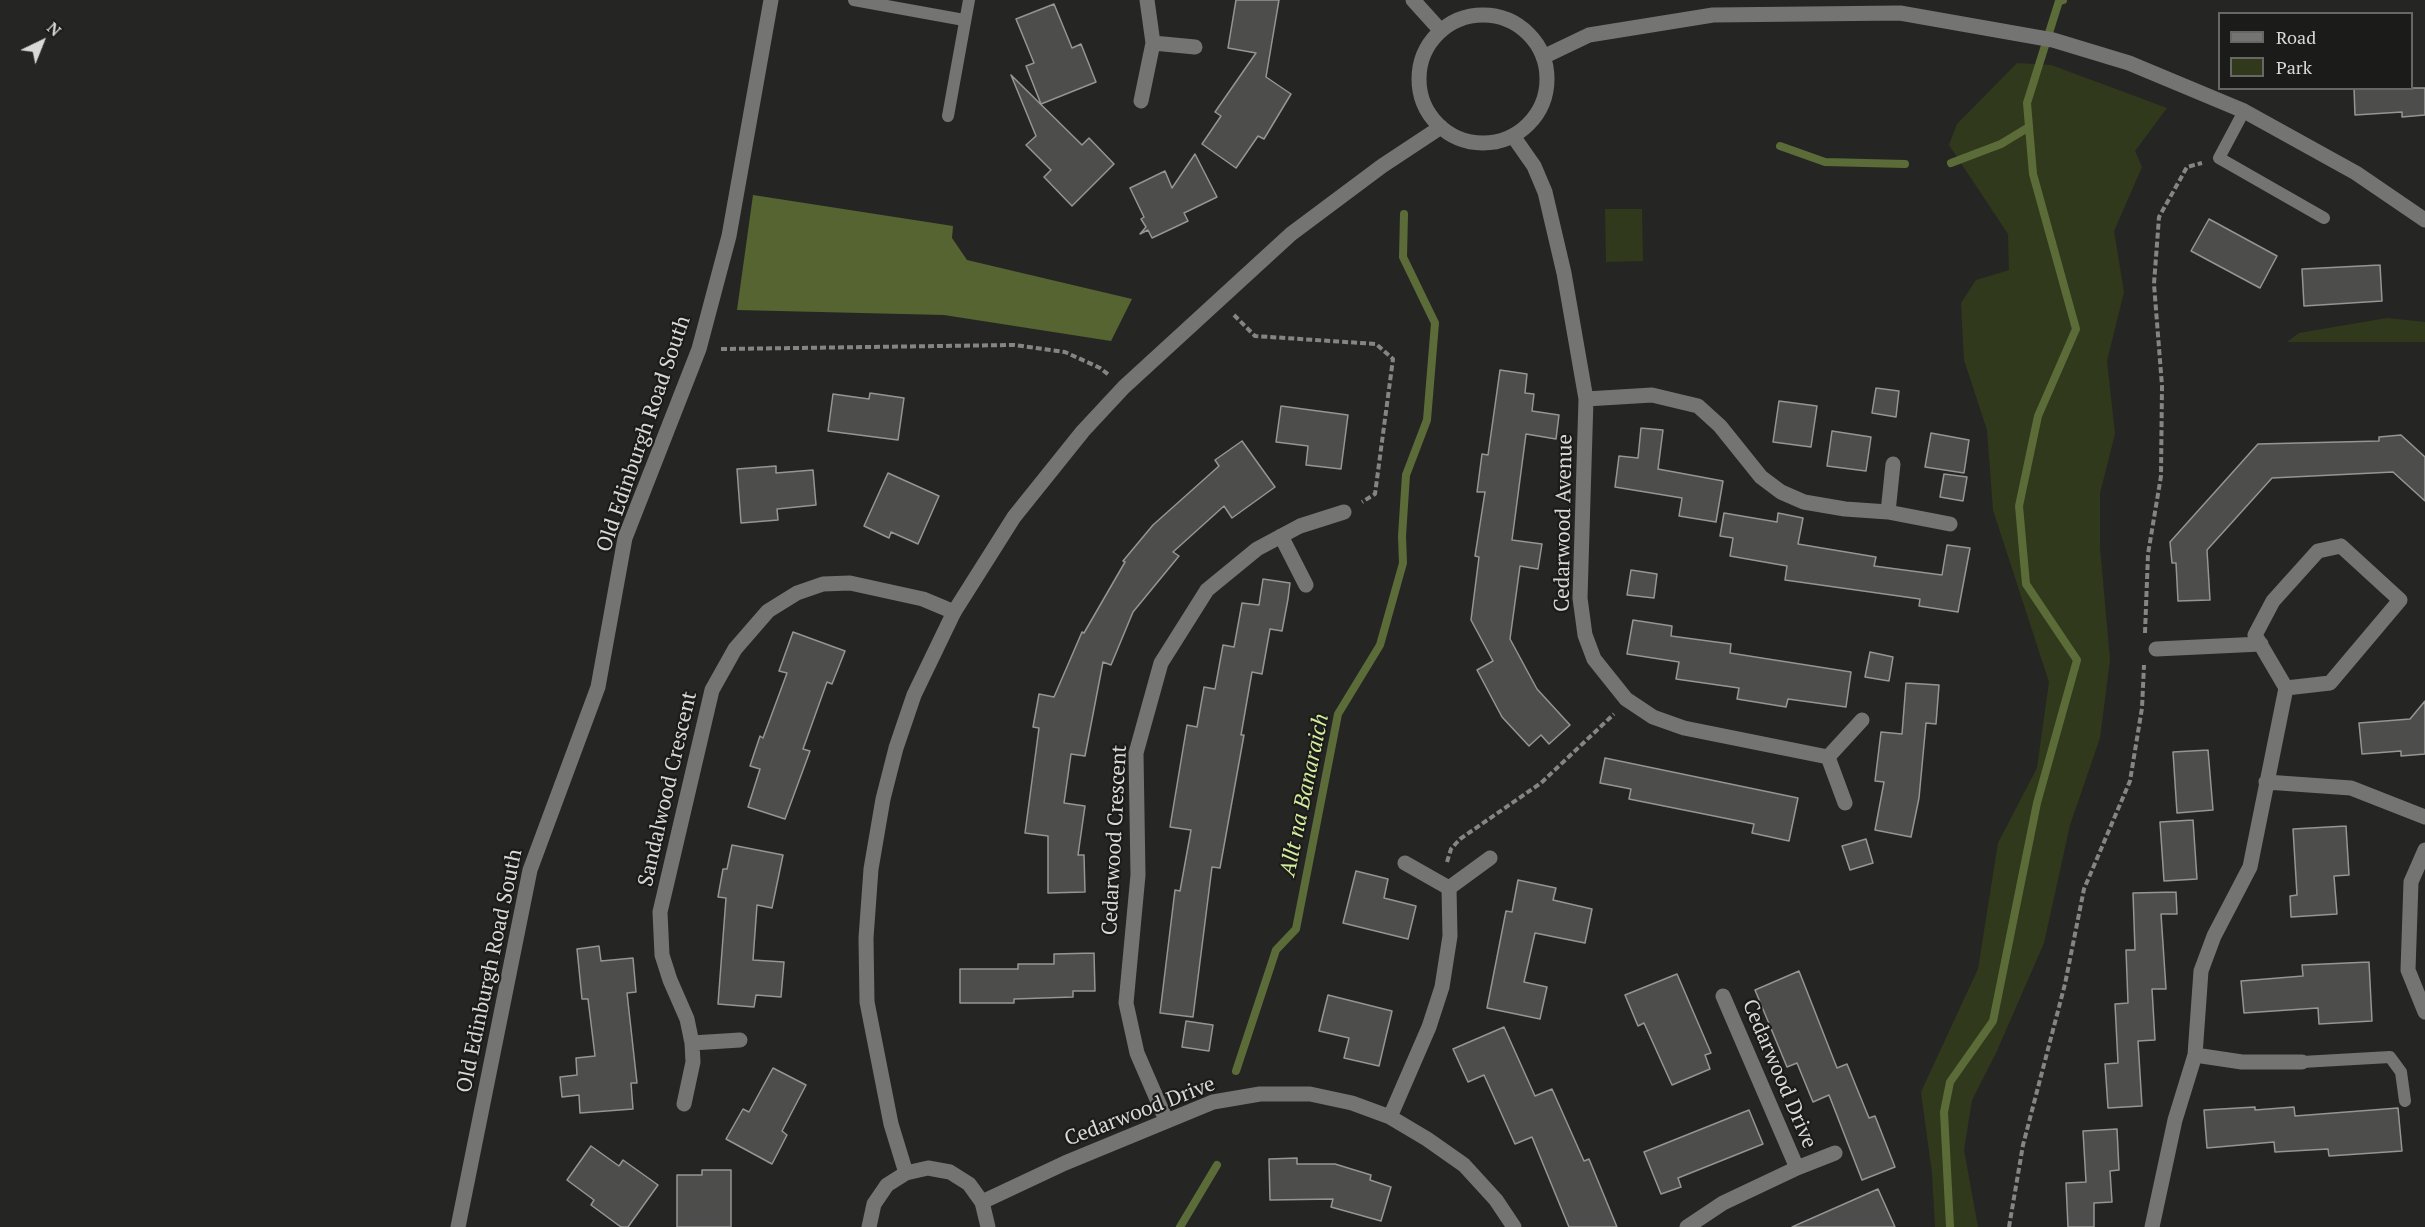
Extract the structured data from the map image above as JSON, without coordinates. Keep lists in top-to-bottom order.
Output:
{
  "streets": {
    "street": [
      "Old Edinburgh Road South",
      "Cedarwood Avenue",
      "Sandalwood Crescent",
      "Cedarwood Crescent",
      "Cedarwood Drive"
    ]
  },
  "crossings": [
    ["Cedarwood Crescent", "Cedarwood Drive"]
  ],
  "water": ["Allt na Banaraich"],
  "legend": ["Road", "Park"],
  "north": "top right"
}
